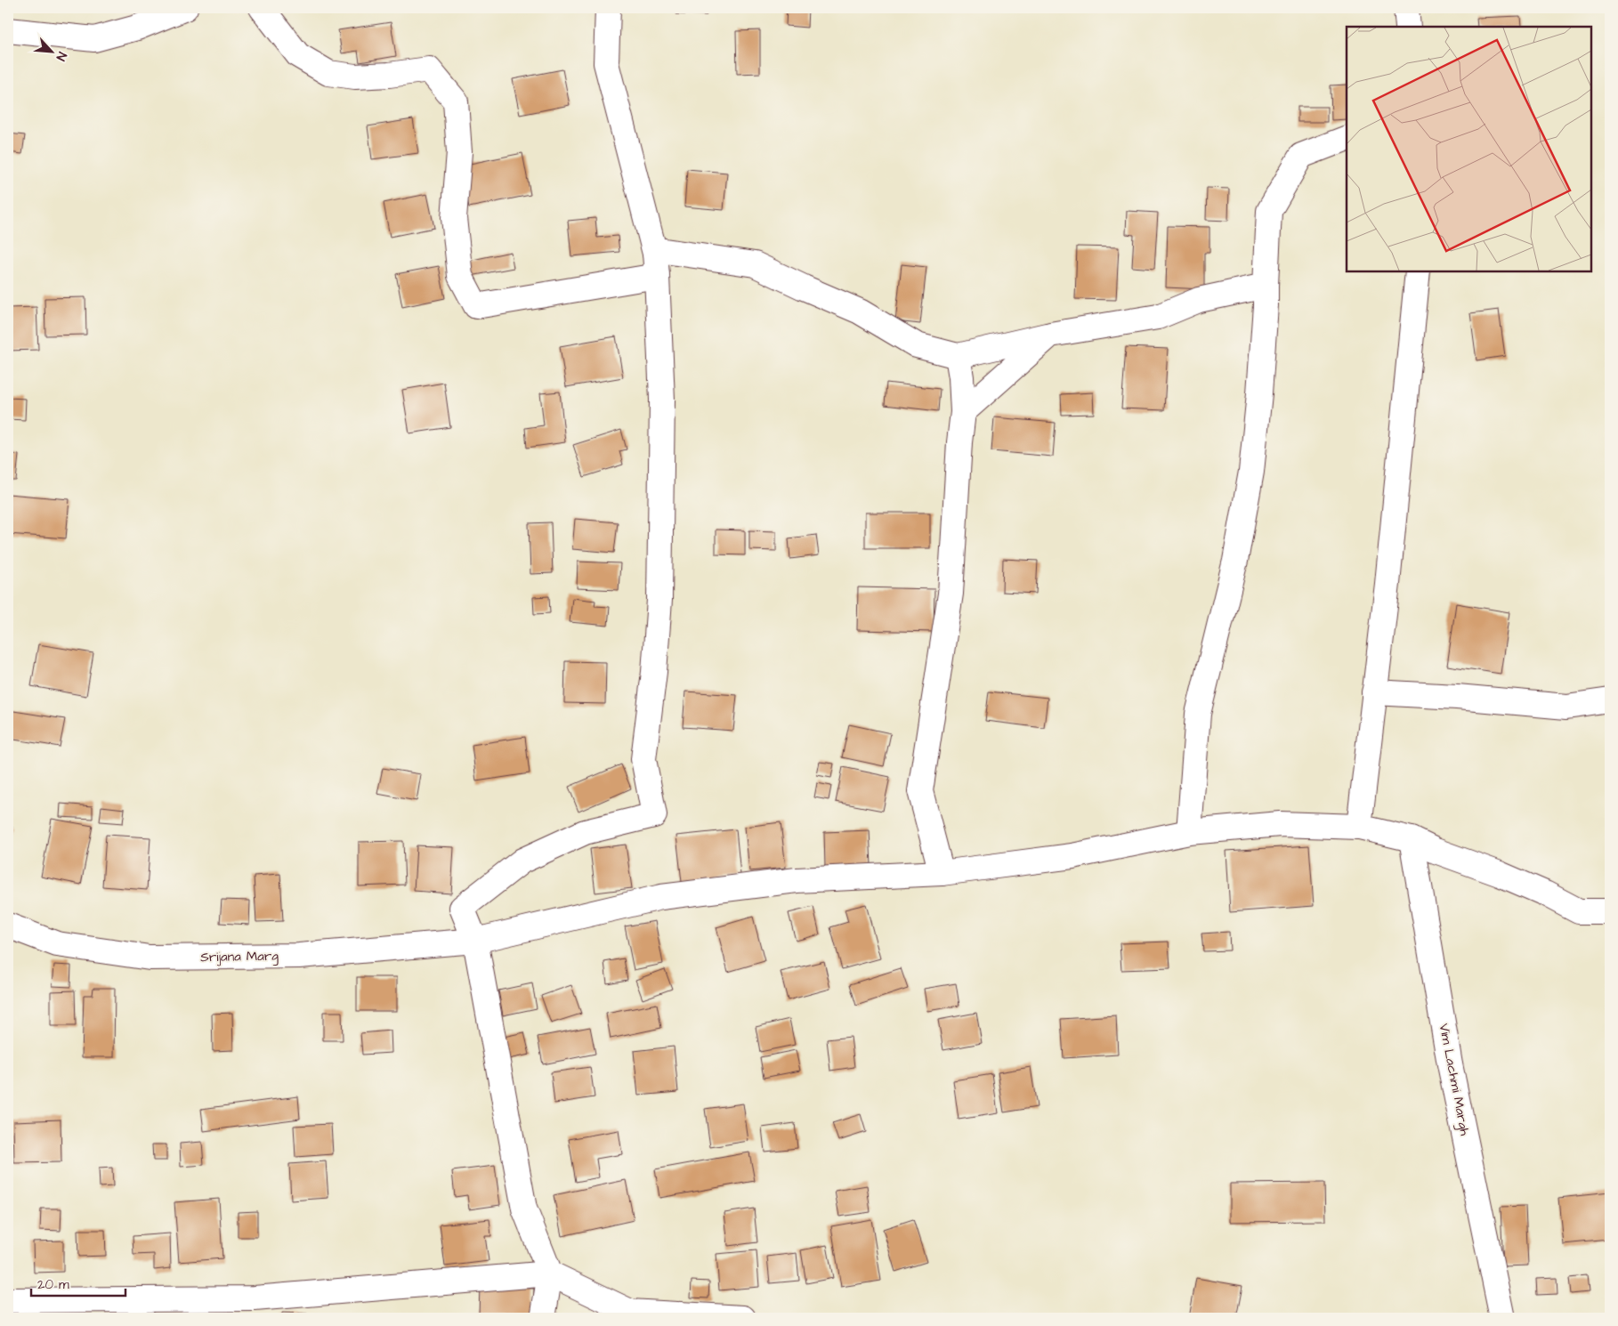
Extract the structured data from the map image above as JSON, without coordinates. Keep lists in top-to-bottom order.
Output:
{
  "streets": {
    "street": ["Srijana Marg", "Vim Lachmi Margh"]
  },
  "crossings": [
    ["Srijana Marg", "Vim Lachmi Margh"]
  ],
  "scale_bar": "20 m",
  "north": "bottom right"
}
